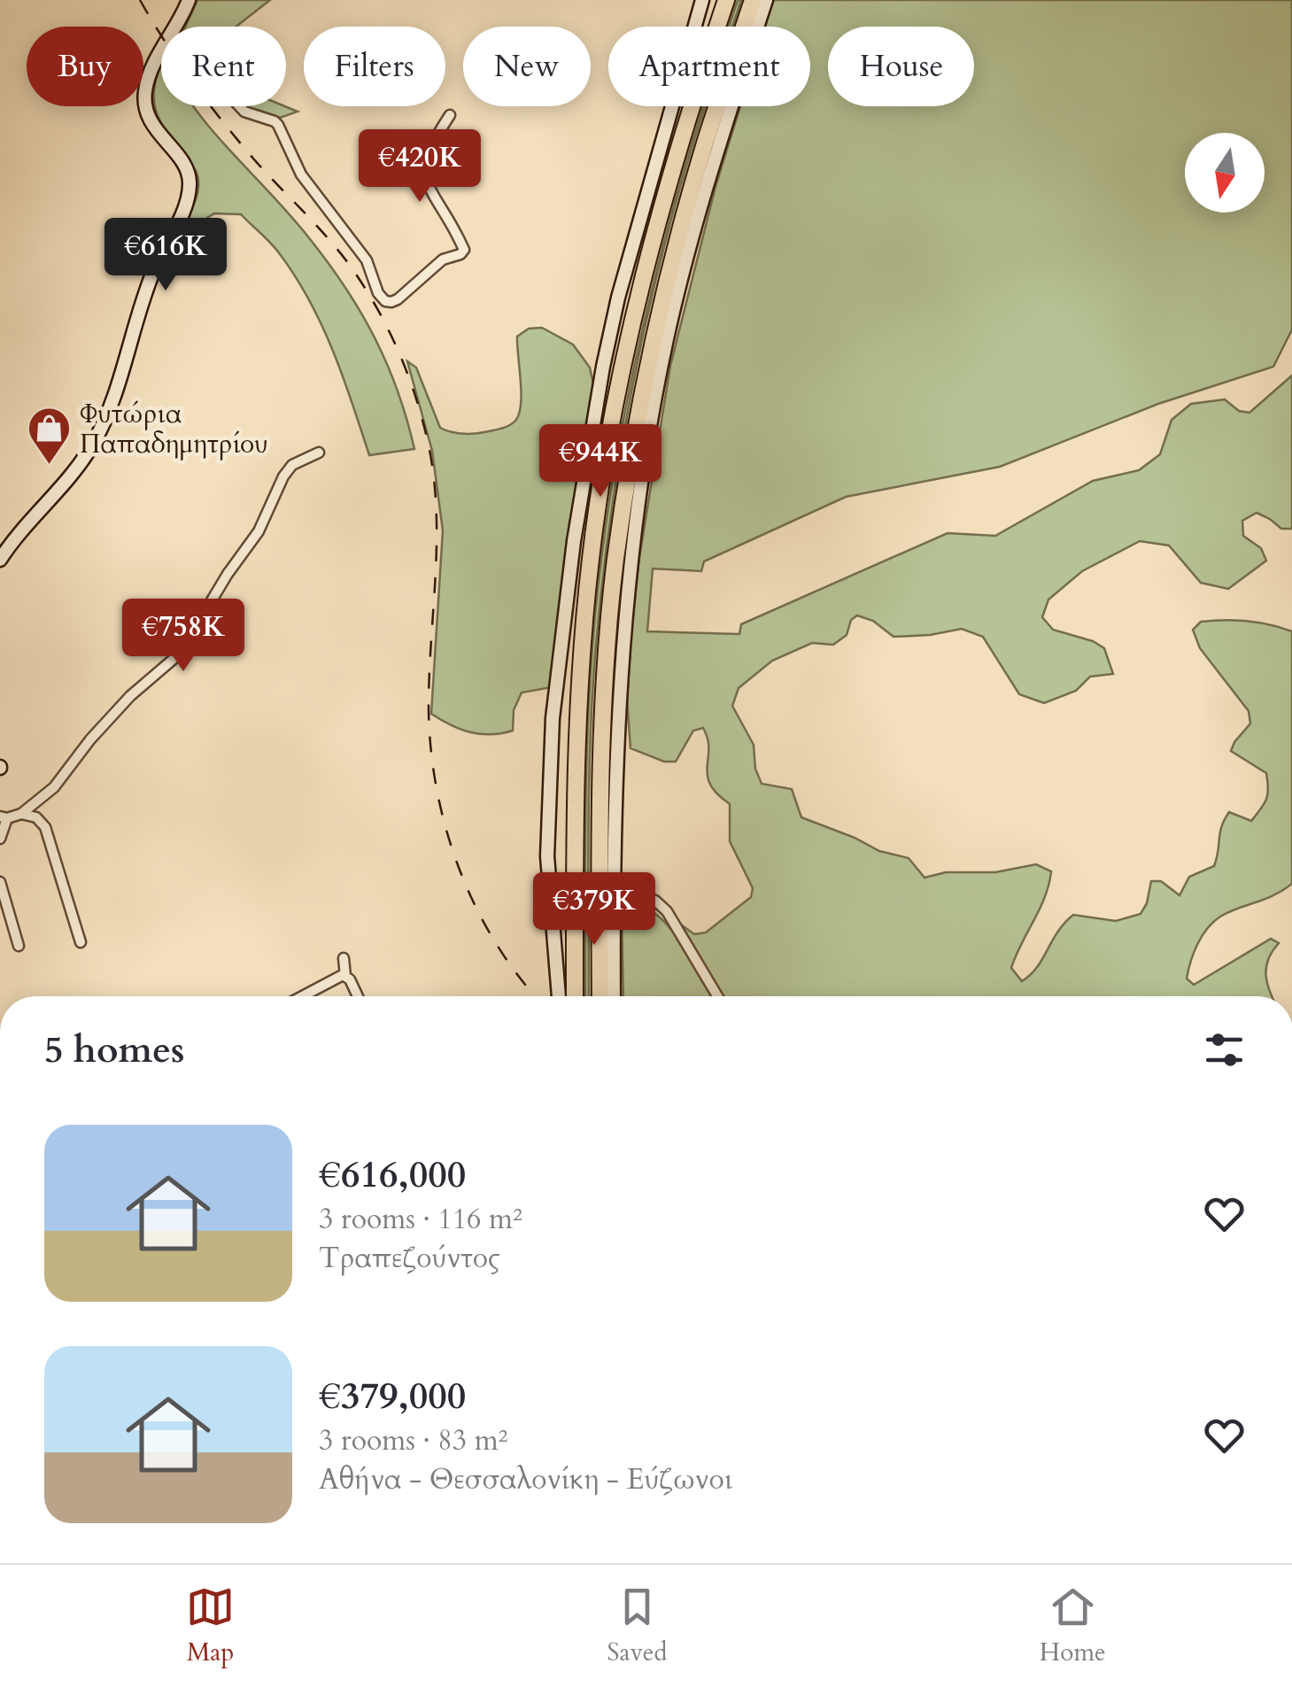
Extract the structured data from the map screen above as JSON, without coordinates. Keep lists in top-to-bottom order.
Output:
{
  "places": {
    "shop": ["Φυτώρια Παπαδημητρίου"]
  },
  "north": "bottom",
  "page": {
    "chip": [
      "Buy",
      "Rent",
      "Filters",
      "New",
      "Apartment",
      "House"
    ],
    "price": [
      "€420K",
      "€616K",
      "€944K",
      "€758K",
      "€379K"
    ],
    "heading": "5 homes",
    "list": [
      {
        "name": "€616,000",
        "note": "3 rooms · 116 m² · Τραπεζούντος"
      },
      {
        "name": "€379,000",
        "note": "3 rooms · 83 m² · Αθήνα - Θεσσαλονίκη - Εύζωνοι"
      }
    ],
    "tabs": ["Map", "Saved", "Home"]
  }
}
